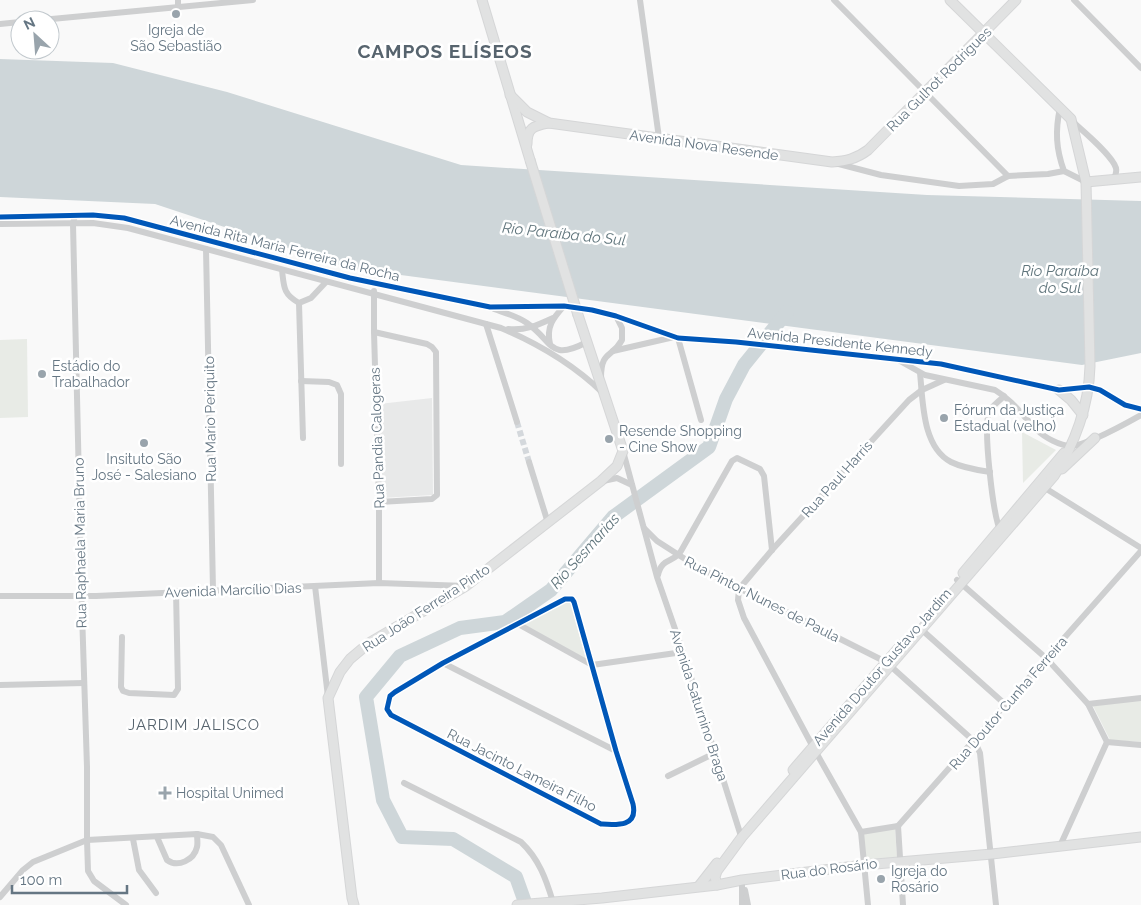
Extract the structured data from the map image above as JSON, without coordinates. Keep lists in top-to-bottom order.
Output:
{
  "streets": {
    "main road": [
      "Rua Gulhot Rodrigues",
      "Avenida Nova Resende",
      "Rua João Ferreira Pinto",
      "Avenida Doutor Gustavo Jardim",
      "Rua do Rosário"
    ],
    "street": [
      "Avenida Rita Maria Ferreira da Rocha",
      "Avenida Presidente Kennedy",
      "Rua Mario Periquito",
      "Rua Pandia Calogeras",
      "Rua Paul Harris",
      "Rua Raphaela Maria Bruno",
      "Avenida Marcílio Dias",
      "Rua Pintor Nunes de Paula",
      "Rua Doutor Cunha Ferreira",
      "Avenida Saturnino Braga",
      "Rua Jacinto Lameira Filho"
    ]
  },
  "crossings": [
    ["Rua Gulhot Rodrigues", "Avenida Nova Resende"],
    ["Avenida Rita Maria Ferreira da Rocha", "Avenida Presidente Kennedy"],
    ["Avenida Rita Maria Ferreira da Rocha", "Rua Mario Periquito"],
    ["Avenida Rita Maria Ferreira da Rocha", "Rua Pandia Calogeras"],
    ["Avenida Rita Maria Ferreira da Rocha", "Rua Raphaela Maria Bruno"],
    ["Avenida Presidente Kennedy", "Rua Paul Harris"],
    ["Avenida Presidente Kennedy", "Avenida Doutor Gustavo Jardim"],
    ["Rua Mario Periquito", "Avenida Marcílio Dias"],
    ["Rua Pandia Calogeras", "Avenida Marcílio Dias"],
    ["Rua Paul Harris", "Rua Pintor Nunes de Paula"],
    ["Rua Raphaela Maria Bruno", "Avenida Marcílio Dias"],
    ["Avenida Marcílio Dias", "Rua João Ferreira Pinto"],
    ["Rua Pintor Nunes de Paula", "Avenida Doutor Gustavo Jardim"],
    ["Rua Pintor Nunes de Paula", "Rua Doutor Cunha Ferreira"],
    ["Rua Pintor Nunes de Paula", "Avenida Saturnino Braga"],
    ["Rua João Ferreira Pinto", "Avenida Saturnino Braga"],
    ["Avenida Doutor Gustavo Jardim", "Avenida Saturnino Braga"],
    ["Avenida Doutor Gustavo Jardim", "Rua do Rosário"]
  ],
  "districts": ["CAMPOS ELÍSEOS", "JARDIM JALISCO"],
  "water": ["Rio Paraíba do Sul", "Rio Sesmarias"],
  "places": {
    "other": [
      "Igreja de São Sebastião",
      "Estádio do Trabalhador",
      "Fórum da Justiça Estadual (velho)",
      "Resende Shopping - Cine Show",
      "Insituto São José - Salesiano",
      "Igreja do Rosário"
    ],
    "health": ["Hospital Unimed"]
  },
  "scale_bar": "100 m",
  "north": "top left"
}
